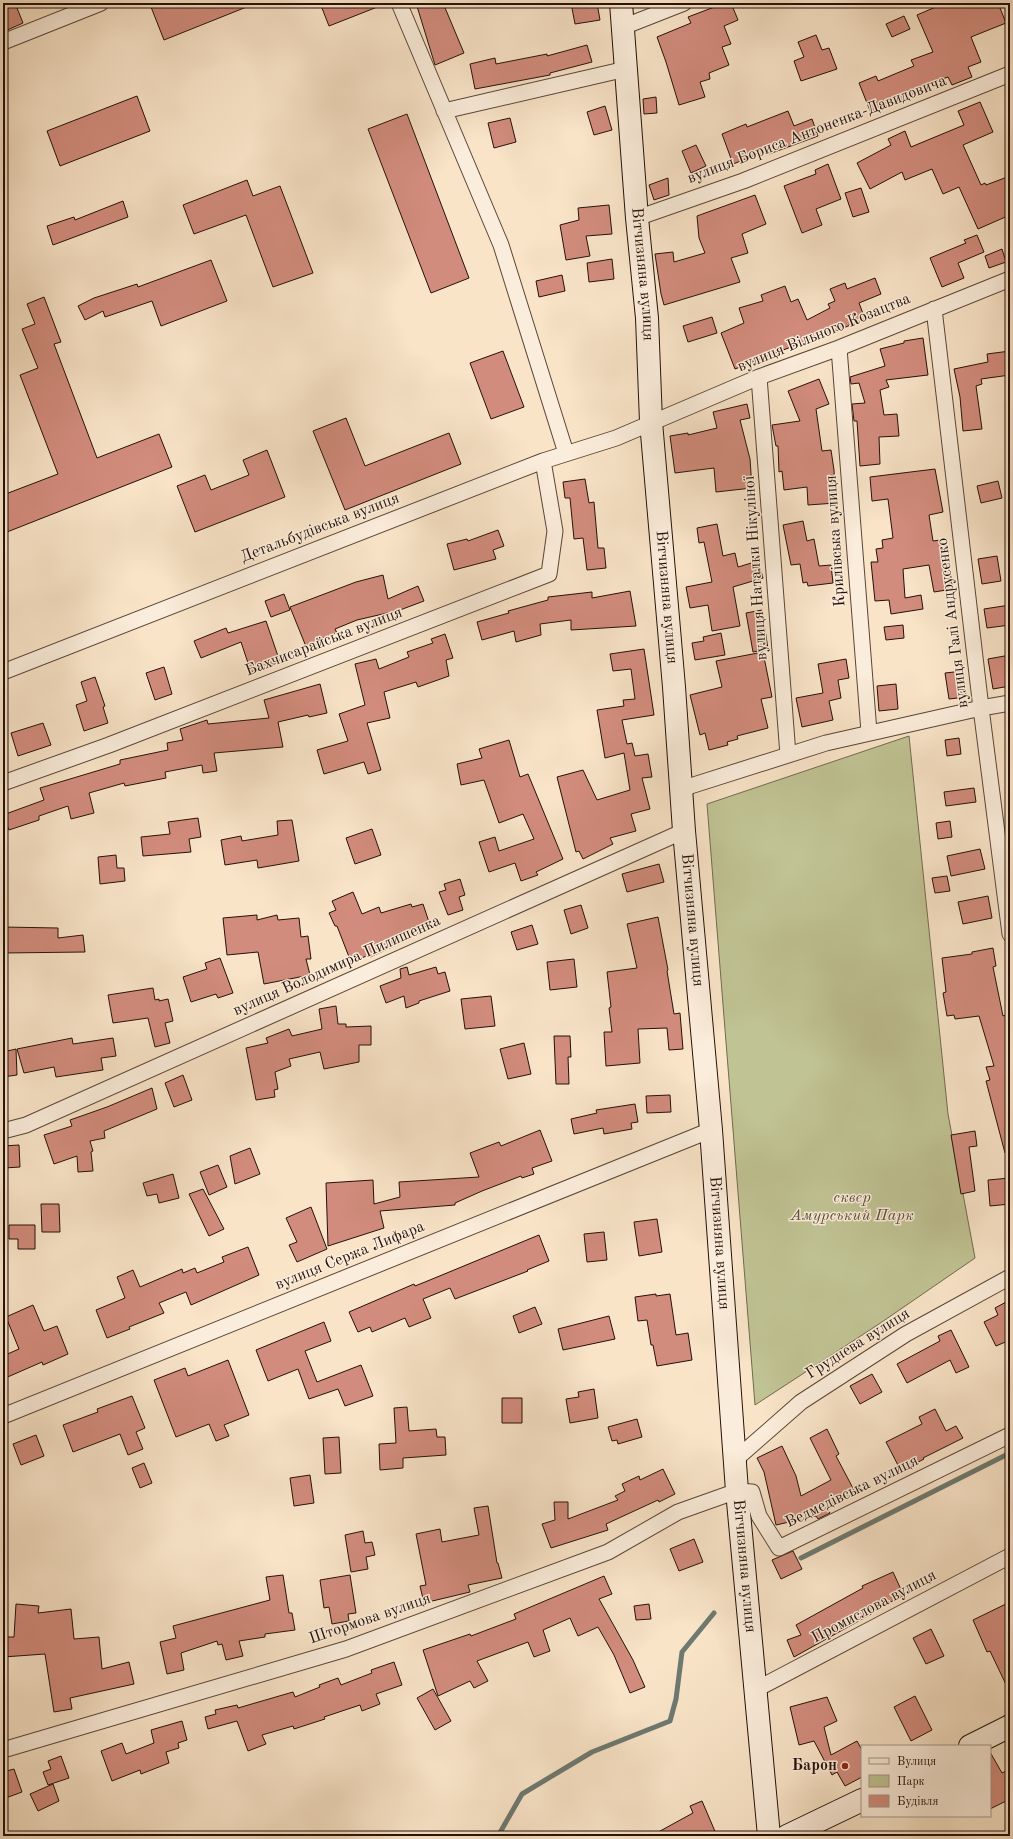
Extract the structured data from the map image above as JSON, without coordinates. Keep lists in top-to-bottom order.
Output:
{
  "streets": {
    "street": [
      "вулиця Бориса Антоненка-Давидовича",
      "Вітчизняна вулиця",
      "вулиця Вільного Козацтва",
      "Детальбудівська вулиця",
      "Крилівська вулиця",
      "вулиця Наталки Нікуліної",
      "вулиця Галі Андрусенко",
      "Бахчисарайська вулиця",
      "вулиця Володимира Пилишенка",
      "вулиця Сержа Лифара",
      "Груднева вулиця",
      "Ведмедівська вулиця",
      "Промислова вулиця",
      "Штормова вулиця"
    ]
  },
  "crossings": [
    ["вулиця Бориса Антоненка-Давидовича", "Вітчизняна вулиця"],
    ["Вітчизняна вулиця", "вулиця Вільного Козацтва"],
    ["Вітчизняна вулиця", "Детальбудівська вулиця"],
    ["Вітчизняна вулиця", "вулиця Володимира Пилишенка"],
    ["Вітчизняна вулиця", "вулиця Сержа Лифара"],
    ["Вітчизняна вулиця", "Груднева вулиця"],
    ["Вітчизняна вулиця", "Ведмедівська вулиця"],
    ["Вітчизняна вулиця", "Промислова вулиця"],
    ["Вітчизняна вулиця", "Штормова вулиця"],
    ["вулиця Вільного Козацтва", "Детальбудівська вулиця"],
    ["вулиця Вільного Козацтва", "Крилівська вулиця"],
    ["вулиця Вільного Козацтва", "вулиця Наталки Нікуліної"],
    ["вулиця Вільного Козацтва", "вулиця Галі Андрусенко"],
    ["Детальбудівська вулиця", "Бахчисарайська вулиця"],
    ["Ведмедівська вулиця", "Штормова вулиця"]
  ],
  "parks": ["сквер Амурський Парк"],
  "places": ["Барон"],
  "legend": ["Вулиця", "Парк", "Будівля"]
}
